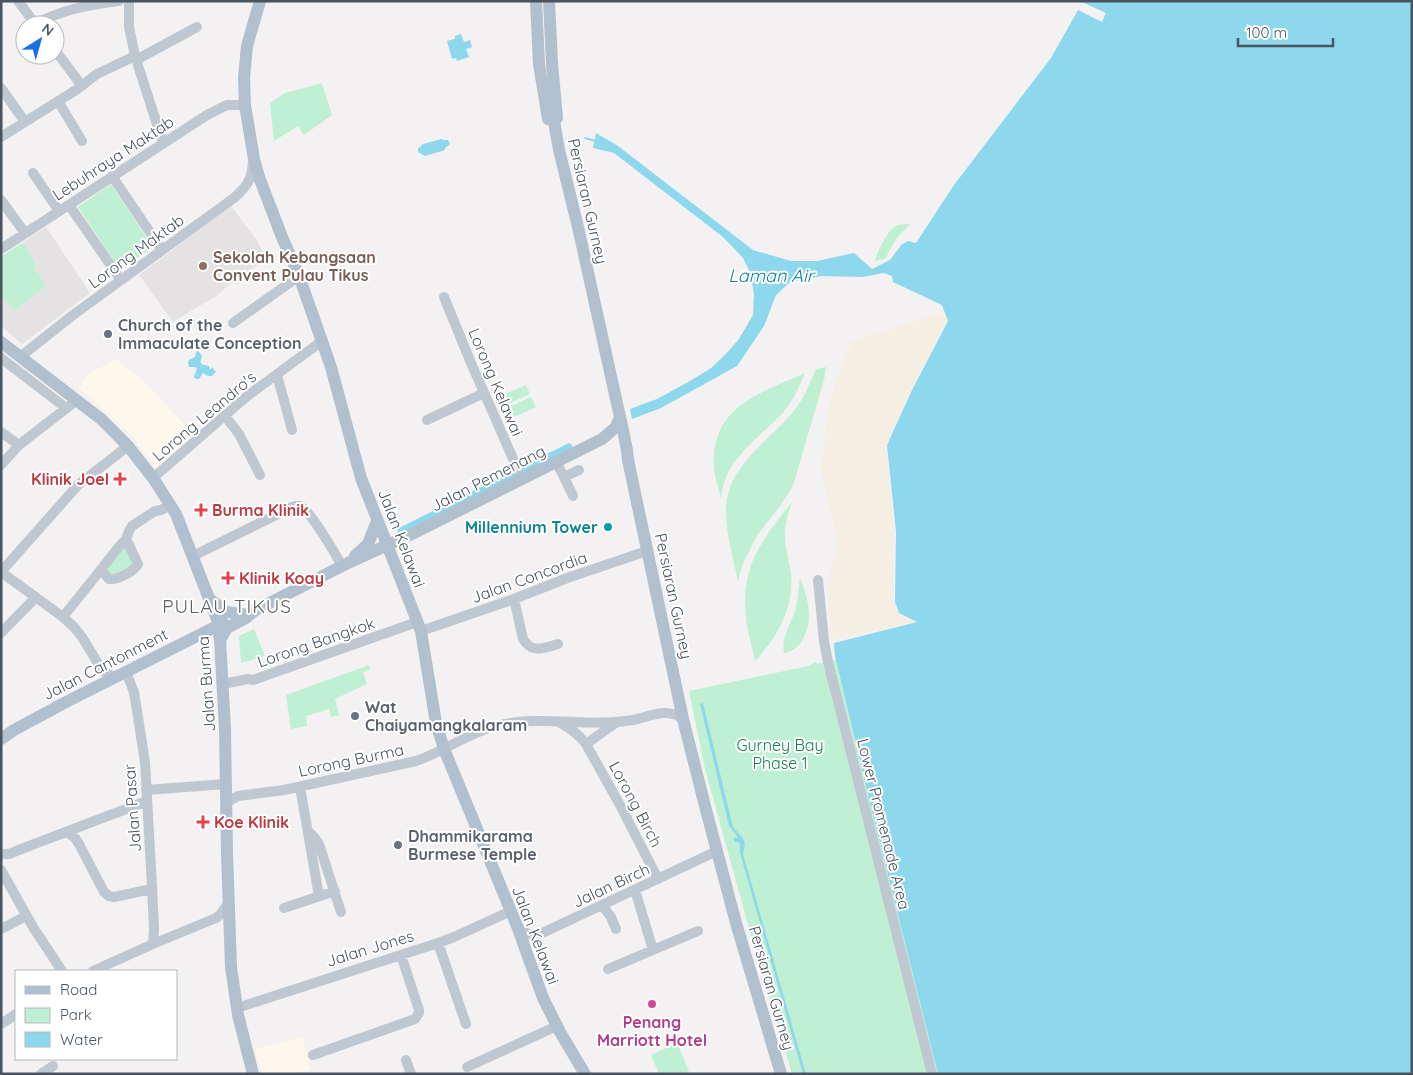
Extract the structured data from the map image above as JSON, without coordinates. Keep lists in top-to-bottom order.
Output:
{
  "streets": {
    "main road": [
      "Persiaran Gurney",
      "Jalan Pemenang",
      "Jalan Kelawai",
      "Jalan Cantonment",
      "Jalan Burma"
    ],
    "street": [
      "Lebuhraya Maktab",
      "Lorong Maktab",
      "Lorong Kelawai",
      "Lorong Leandro's",
      "Jalan Concordia",
      "Lorong Bangkok",
      "Lorong Burma",
      "Lorong Birch",
      "Jalan Pasar",
      "Lower Promenade Area",
      "Jalan Birch",
      "Jalan Jones"
    ]
  },
  "crossings": [
    ["Lebuhraya Maktab", "Jalan Kelawai"],
    ["Persiaran Gurney", "Jalan Pemenang"],
    ["Persiaran Gurney", "Jalan Concordia"],
    ["Persiaran Gurney", "Lorong Burma"],
    ["Persiaran Gurney", "Jalan Birch"],
    ["Lorong Maktab", "Jalan Kelawai"],
    ["Lorong Maktab", "Jalan Burma"],
    ["Lorong Kelawai", "Jalan Pemenang"],
    ["Lorong Leandro's", "Jalan Kelawai"],
    ["Lorong Leandro's", "Jalan Burma"],
    ["Jalan Pemenang", "Jalan Kelawai"],
    ["Jalan Pemenang", "Jalan Cantonment"],
    ["Jalan Kelawai", "Jalan Concordia"],
    ["Jalan Kelawai", "Lorong Bangkok"],
    ["Jalan Kelawai", "Jalan Cantonment"],
    ["Jalan Kelawai", "Lorong Burma"],
    ["Jalan Kelawai", "Jalan Birch"],
    ["Jalan Kelawai", "Jalan Jones"],
    ["Jalan Concordia", "Lorong Bangkok"],
    ["Lorong Bangkok", "Jalan Burma"],
    ["Jalan Cantonment", "Jalan Burma"],
    ["Jalan Cantonment", "Jalan Pasar"],
    ["Jalan Burma", "Lorong Burma"],
    ["Jalan Burma", "Jalan Jones"],
    ["Lorong Burma", "Lorong Birch"],
    ["Lorong Birch", "Jalan Birch"]
  ],
  "districts": ["PULAU TIKUS"],
  "water": ["Laman Air"],
  "parks": ["Gurney Bay Phase 1"],
  "places": {
    "other": [
      "Sekolah Kebangsaan Convent Pulau Tikus",
      "Church of the Immaculate Conception",
      "Millennium Tower",
      "Wat Chaiyamangkalaram",
      "Dhammikarama Burmese Temple",
      "Penang Marriott Hotel"
    ],
    "health": [
      "Klinik Joel",
      "Burma Klinik",
      "Klinik Koay",
      "Koe Klinik"
    ]
  },
  "legend": ["Road", "Park", "Water"],
  "scale_bar": "100 m",
  "north": "top right"
}
